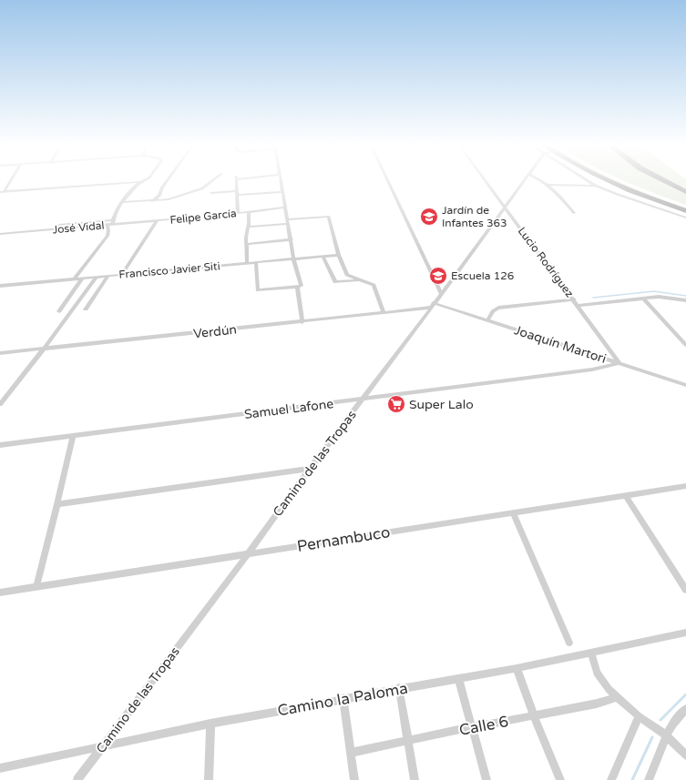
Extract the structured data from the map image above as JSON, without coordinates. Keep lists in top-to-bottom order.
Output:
{
  "streets": {
    "street": [
      "Felipe García",
      "José Vidal",
      "Lucio Rodríguez",
      "Francisco Javier Siti",
      "Verdún",
      "Joaquín Martori",
      "Samuel Lafone",
      "Camino de las Tropas",
      "Pernambuco",
      "Camino la Paloma",
      "Calle 6"
    ]
  },
  "crossings": [
    ["Felipe García", "José Vidal"],
    ["Felipe García", "Francisco Javier Siti"],
    ["Lucio Rodríguez", "Joaquín Martori"],
    ["Lucio Rodríguez", "Samuel Lafone"],
    ["Lucio Rodríguez", "Camino de las Tropas"],
    ["Verdún", "Joaquín Martori"],
    ["Verdún", "Camino de las Tropas"],
    ["Joaquín Martori", "Samuel Lafone"],
    ["Joaquín Martori", "Camino de las Tropas"],
    ["Samuel Lafone", "Camino de las Tropas"],
    ["Camino de las Tropas", "Pernambuco"],
    ["Camino de las Tropas", "Camino la Paloma"]
  ],
  "places": {
    "school or university": ["Jardín de Infantes 363", "Escuela 126"],
    "supermarket": ["Super Lalo"]
  }
}
